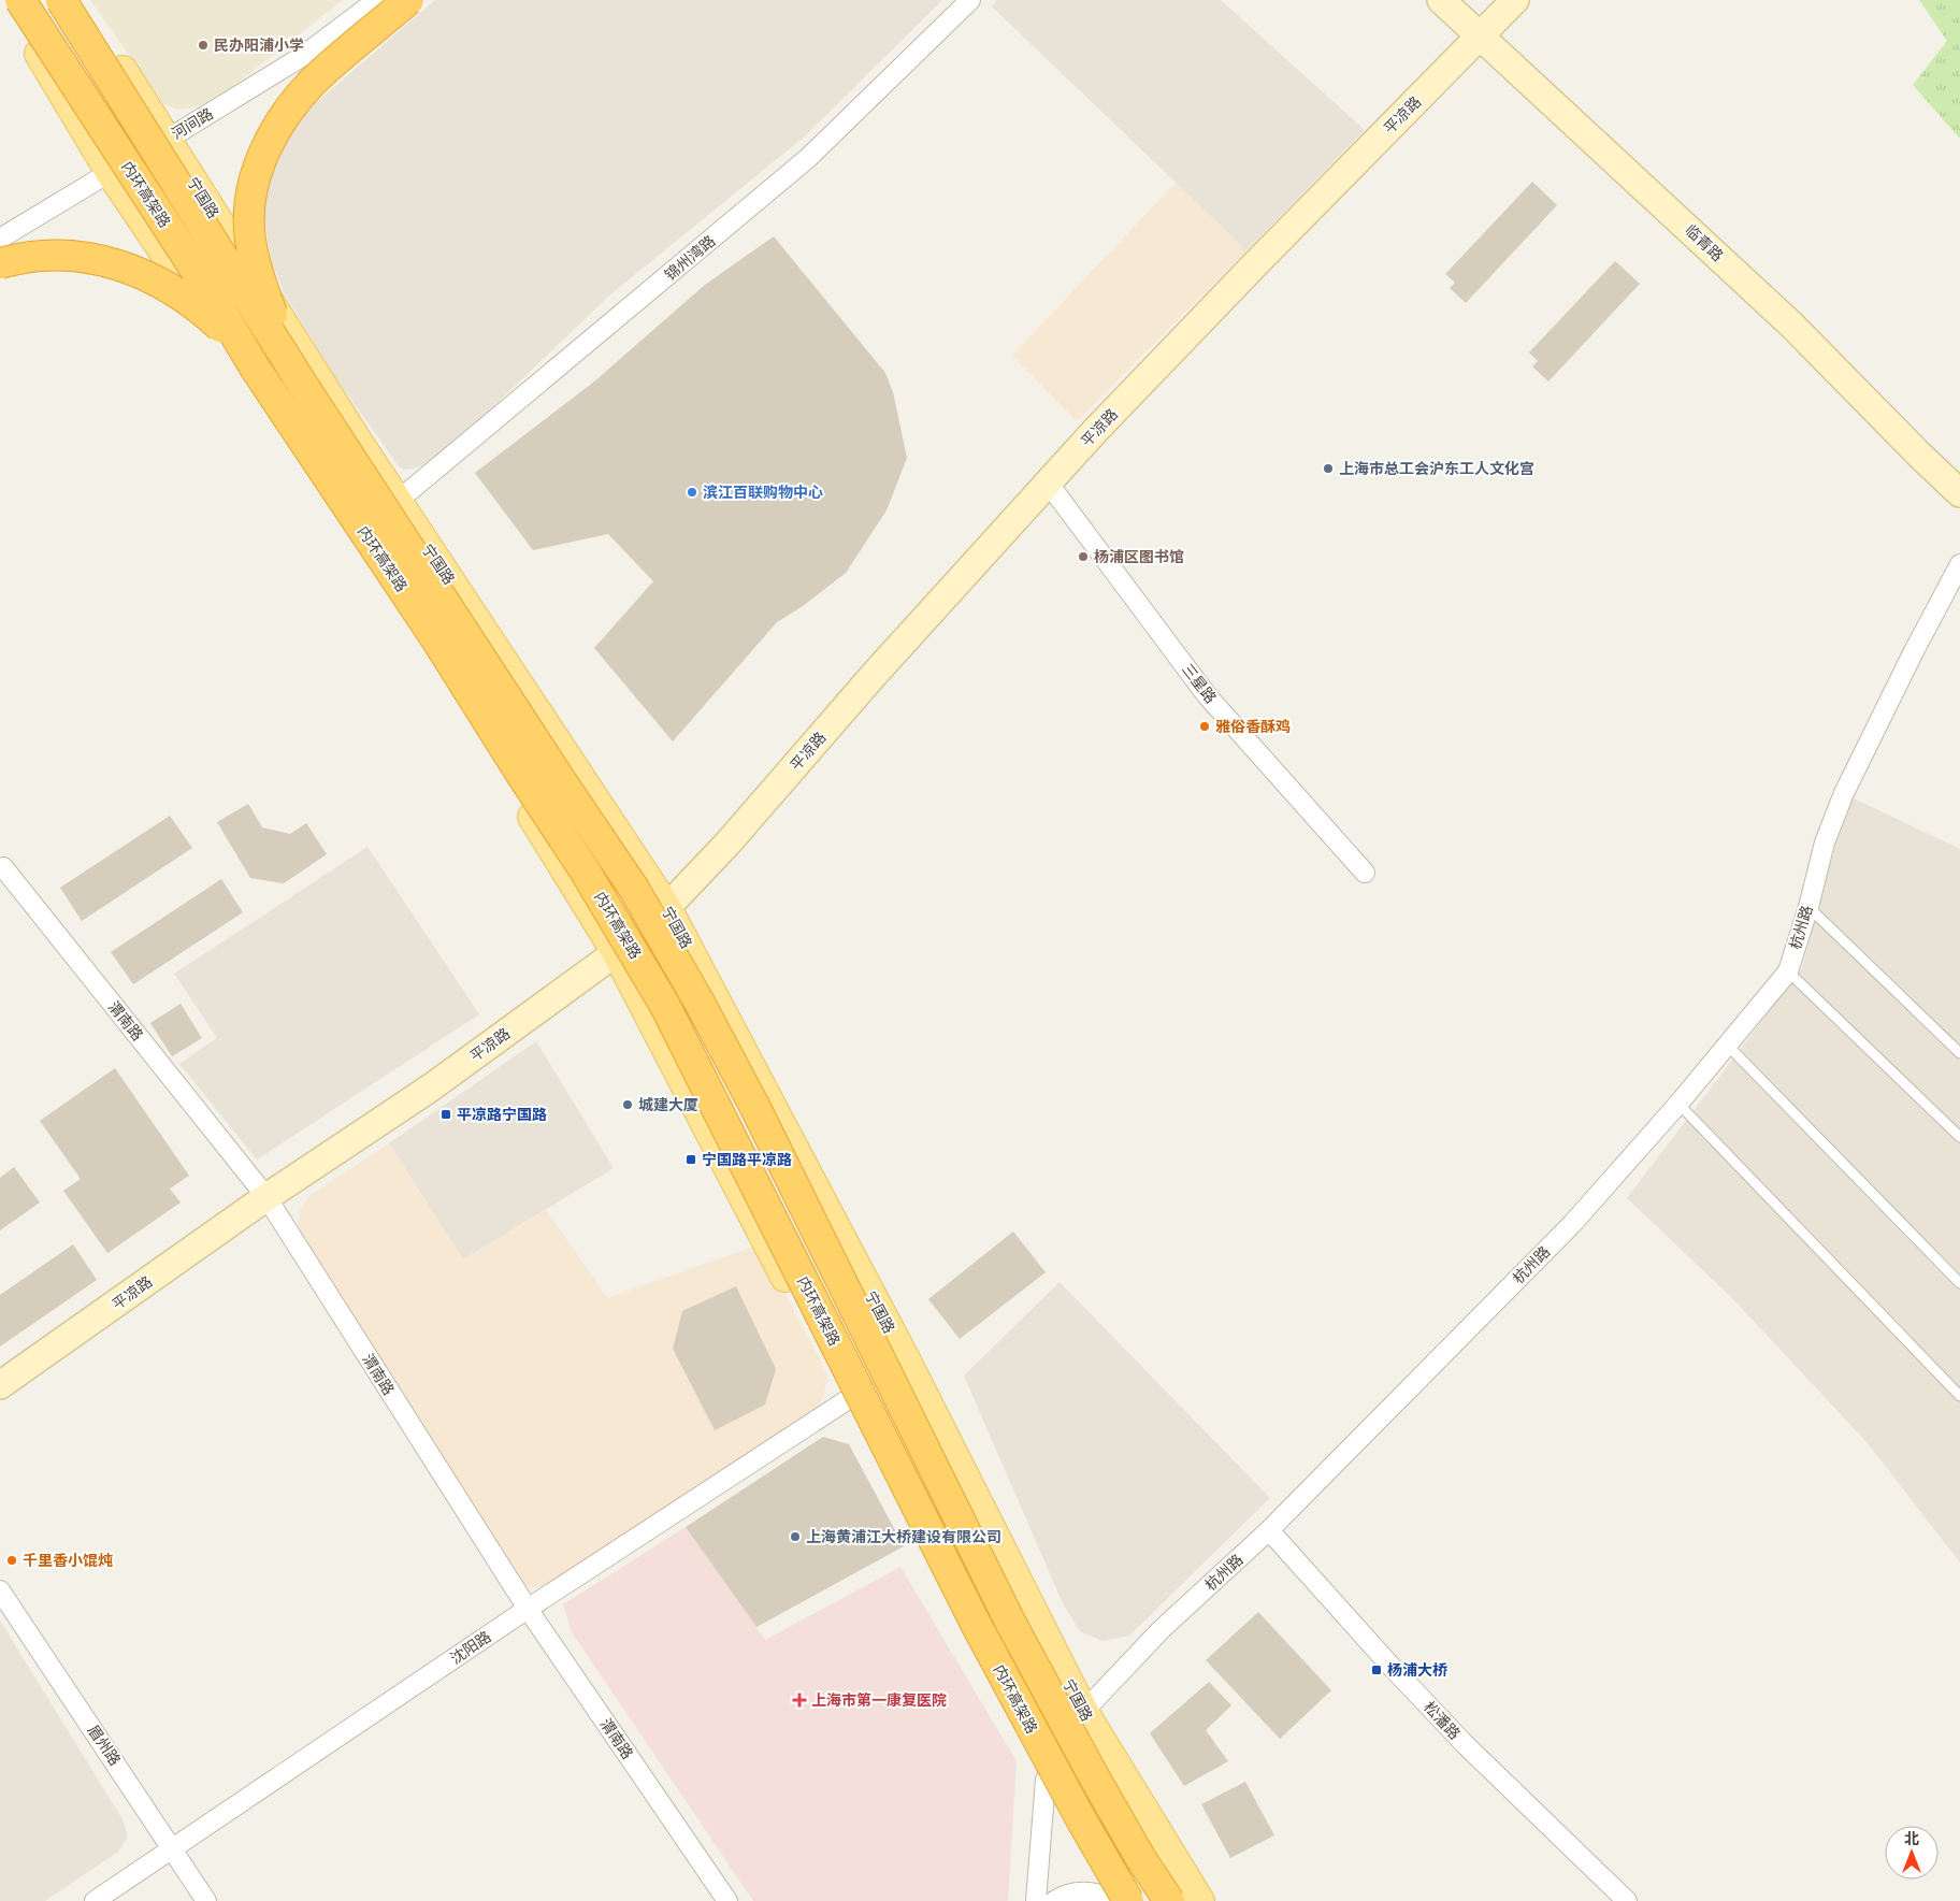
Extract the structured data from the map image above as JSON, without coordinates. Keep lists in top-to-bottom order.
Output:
{
  "streets": {
    "highway": ["内环高架路"],
    "main road": ["平凉路", "宁国路", "临青路"],
    "street": [
      "河间路",
      "锦州湾路",
      "三星路",
      "杭州路",
      "渭南路",
      "沈阳路",
      "松潘路",
      "眉州路"
    ]
  },
  "crossings": [
    ["平凉路", "宁国路"],
    ["平凉路", "临青路"],
    ["平凉路", "三星路"],
    ["平凉路", "渭南路"],
    ["河间路", "宁国路"],
    ["宁国路", "锦州湾路"],
    ["宁国路", "杭州路"],
    ["杭州路", "松潘路"],
    ["渭南路", "沈阳路"],
    ["沈阳路", "眉州路"]
  ],
  "places": {
    "other": [
      "民办阳浦小学",
      "上海市总工会沪东工人文化宫",
      "滨江百联购物中心",
      "杨浦区图书馆",
      "雅俗香酥鸡",
      "城建大厦",
      "上海黄浦江大桥建设有限公司",
      "千里香小馄炖"
    ],
    "transit": ["平凉路宁国路", "宁国路平凉路", "杨浦大桥"],
    "health": ["上海市第一康复医院"]
  },
  "north": "top"
}
